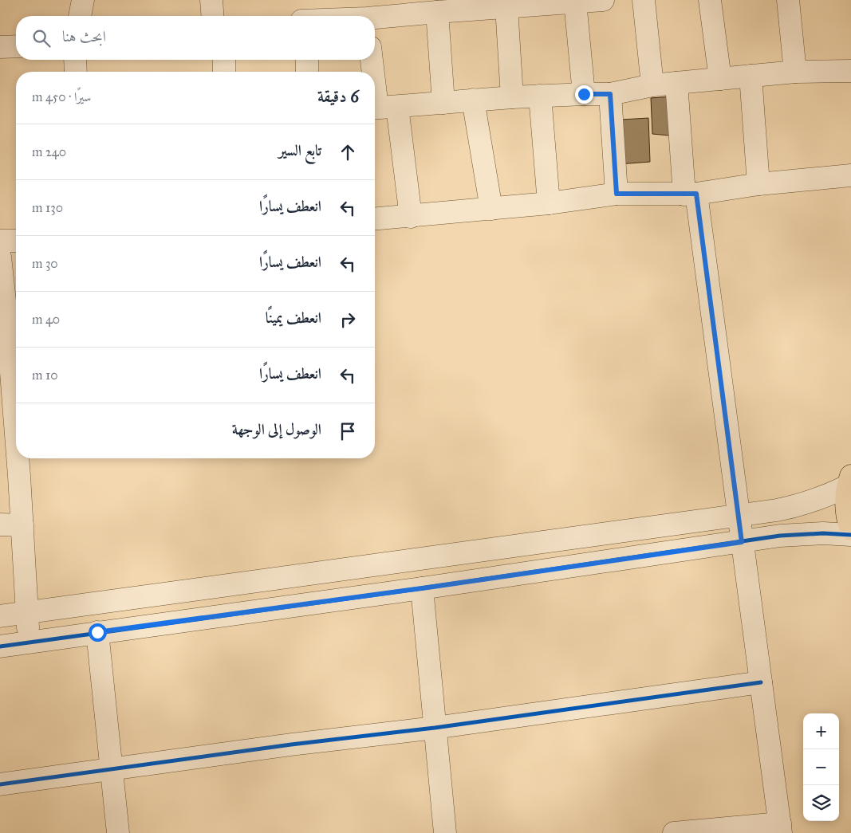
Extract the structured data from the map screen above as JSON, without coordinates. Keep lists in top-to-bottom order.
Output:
{
  "page": {
    "search": "ابحث هنا",
    "heading": ["6 دقيقة", "سيرًا · 450 m"],
    "list": [
      ["تابع السير", "240 m"],
      ["انعطف يسارًا", "130 m"],
      ["انعطف يسارًا", "30 m"],
      ["انعطف يمينًا", "40 m"],
      ["انعطف يسارًا", "10 m"],
      "الوصول إلى الوجهة"
    ],
    "map_buttons": ["+", "−"]
  }
}
